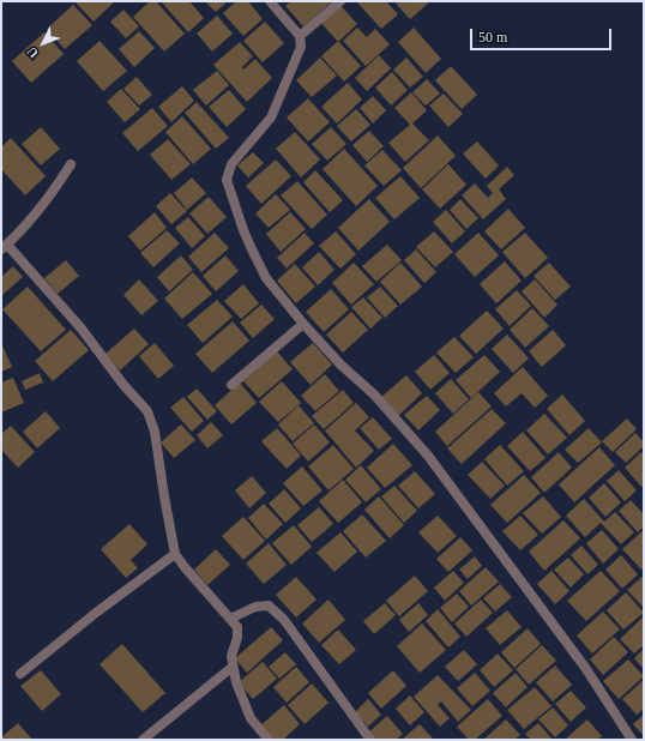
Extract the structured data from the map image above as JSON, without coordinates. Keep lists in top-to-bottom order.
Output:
{
  "scale_bar": "50 m",
  "north": "bottom left"
}
